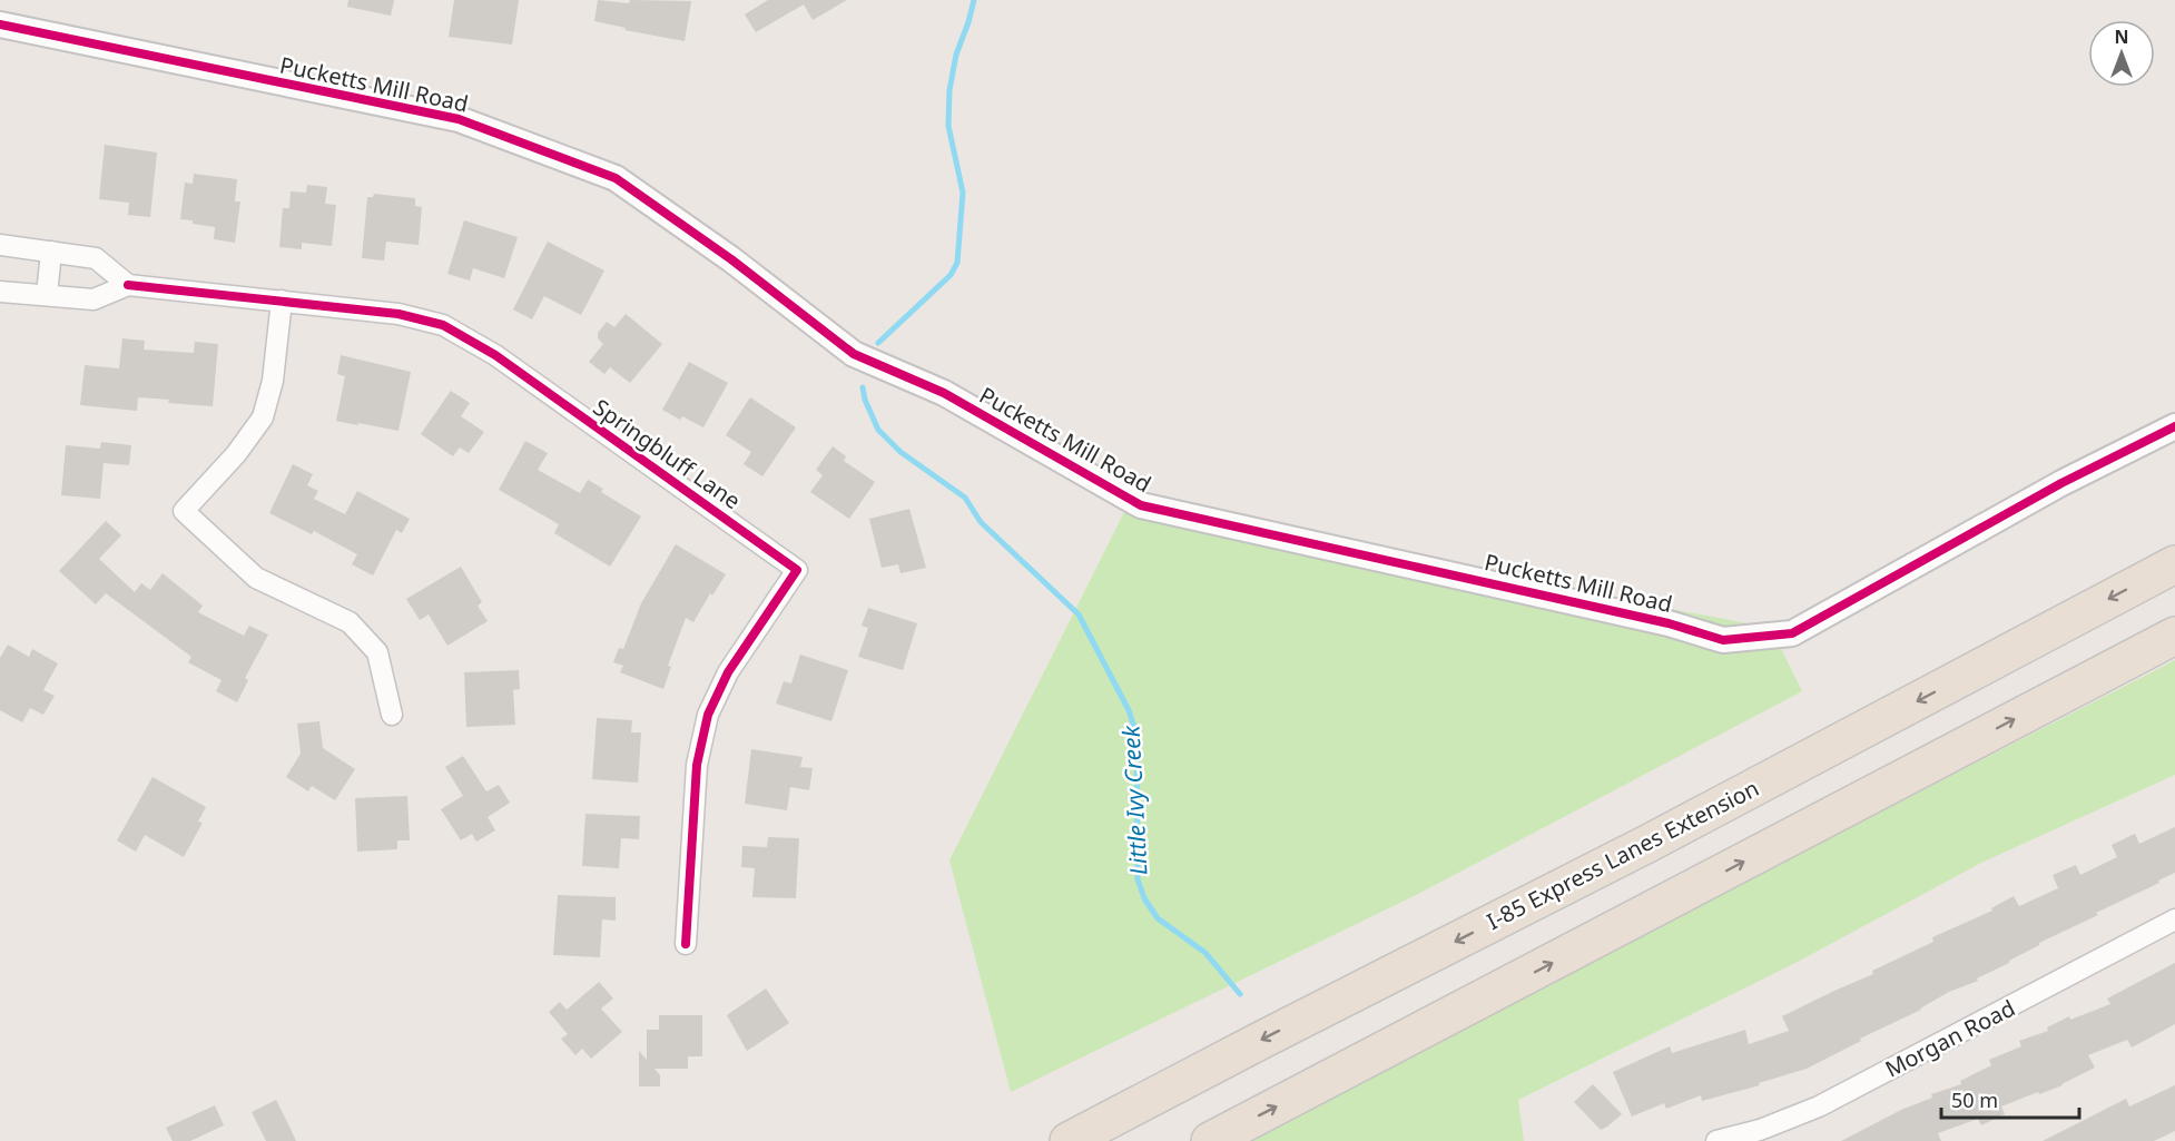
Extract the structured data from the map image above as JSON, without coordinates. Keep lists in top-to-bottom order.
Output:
{
  "streets": {
    "highway": ["I-85 Express Lanes Extension"],
    "street": ["Pucketts Mill Road", "Springbluff Lane", "Morgan Road"]
  },
  "water": ["Little Ivy Creek"],
  "scale_bar": "50 m",
  "north": "top"
}
